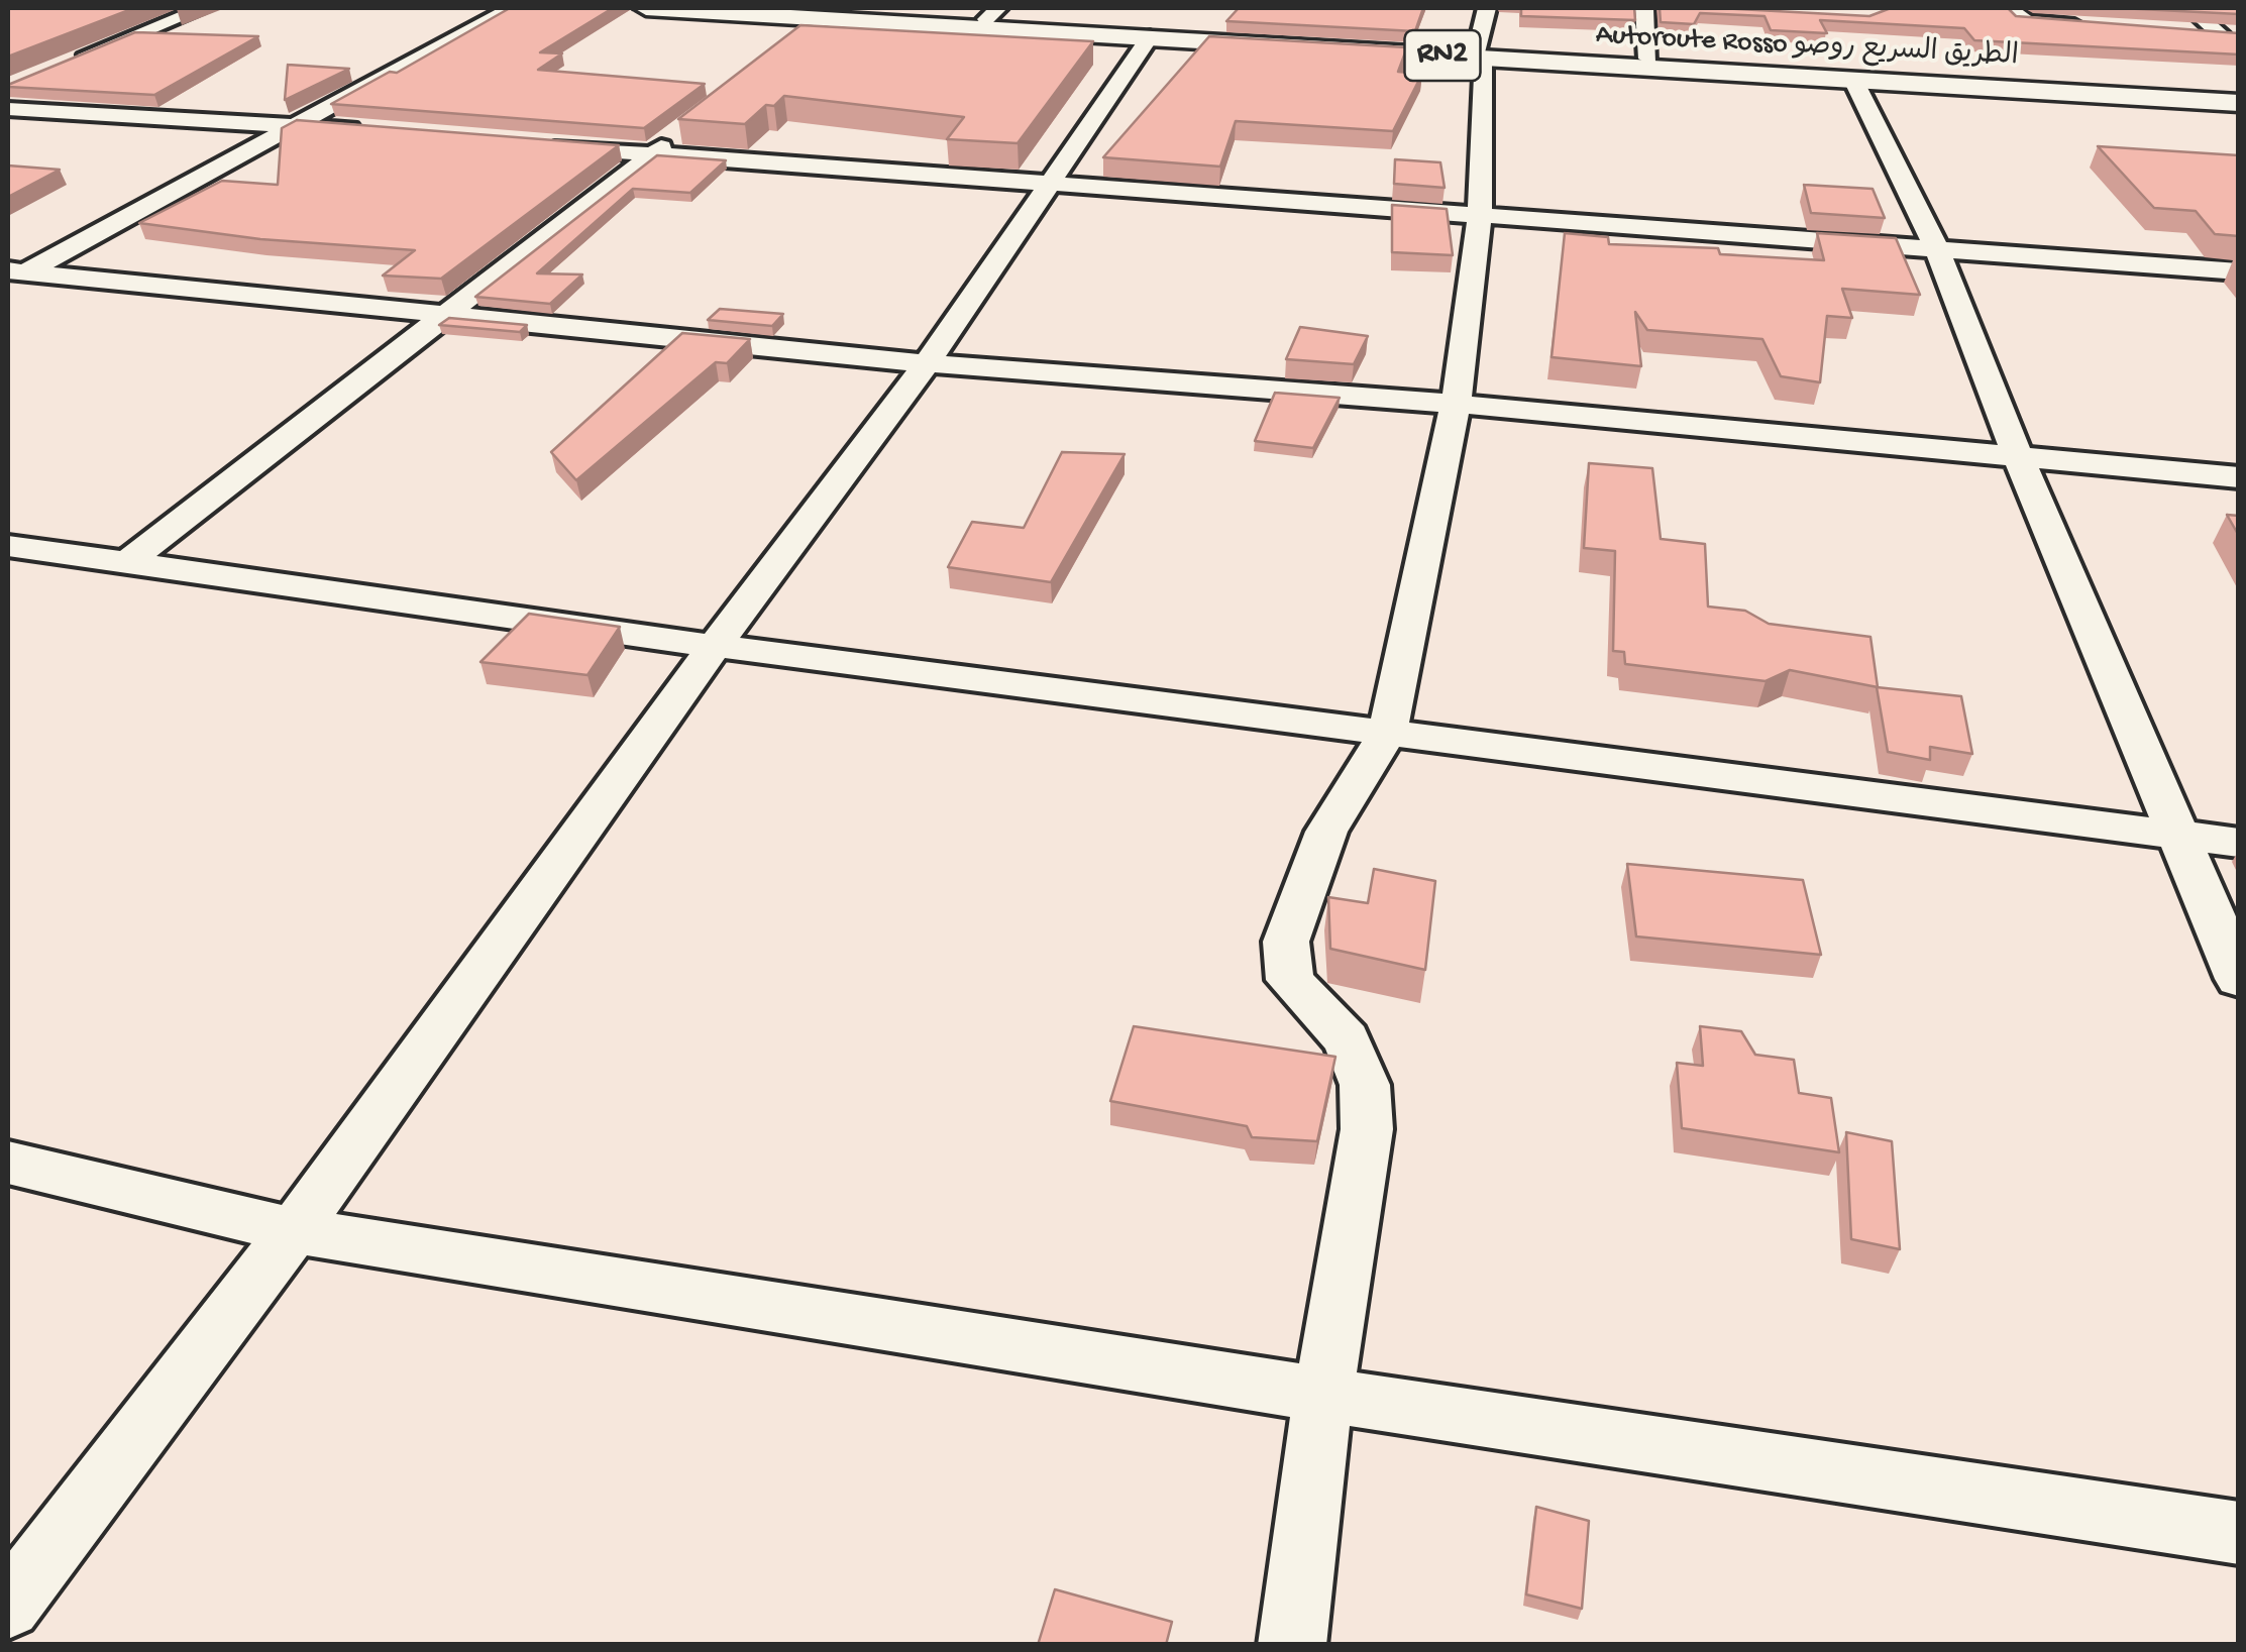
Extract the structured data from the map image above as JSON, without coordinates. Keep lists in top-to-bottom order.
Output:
{
  "streets": {
    "highway": ["Autoroute Rosso الطريق السريع روصو", "RN2"]
  }
}
